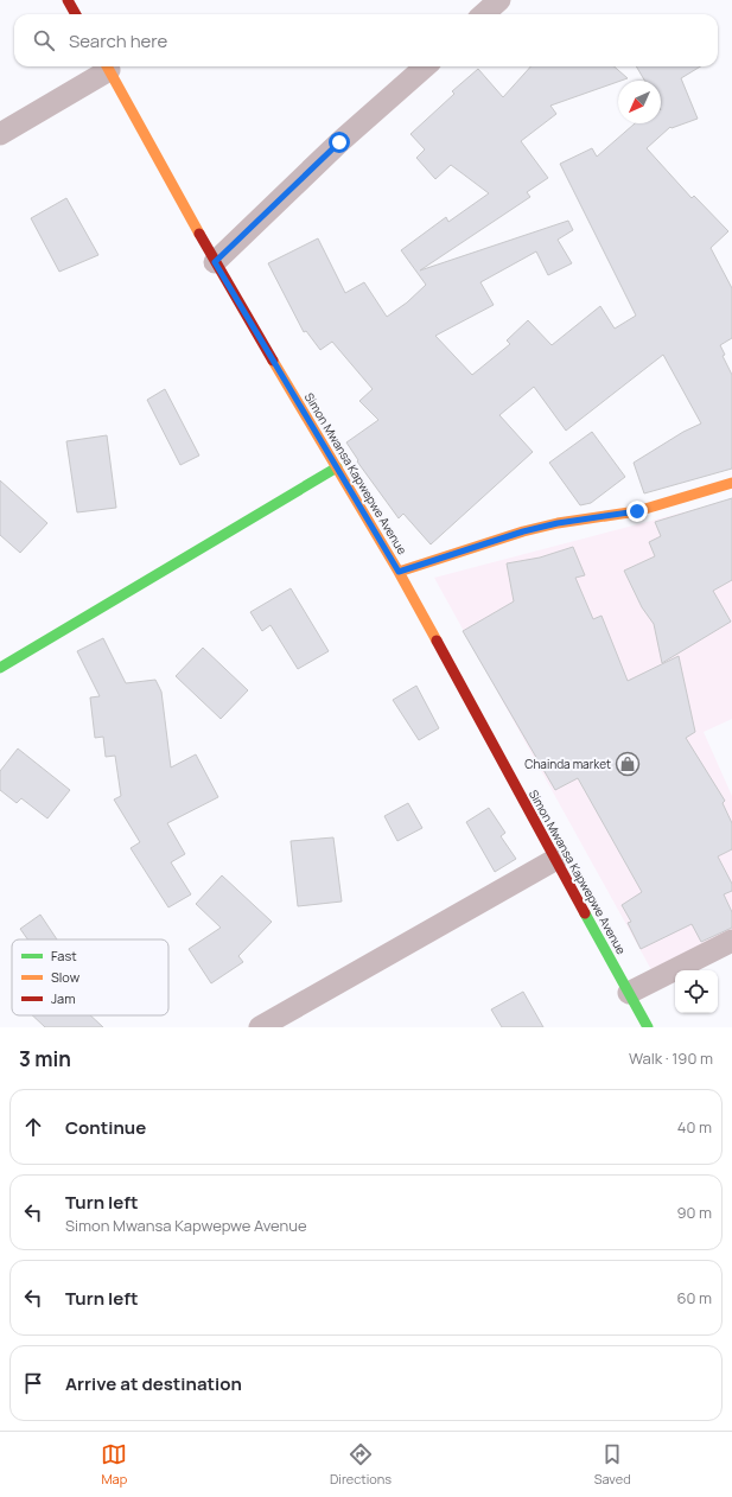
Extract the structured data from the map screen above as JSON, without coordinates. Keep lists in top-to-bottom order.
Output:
{
  "streets": {
    "main road": ["Simon Mwansa Kapwepwe Avenue"]
  },
  "places": {
    "shop": ["Chainda market"]
  },
  "legend": ["Fast", "Slow", "Jam"],
  "north": "bottom left",
  "page": {
    "search": "Search here",
    "heading": ["3 min", "Walk · 190 m"],
    "list": [
      ["Continue", "40 m"],
      ["Turn left", "Simon Mwansa Kapwepwe Avenue", "90 m"],
      ["Turn left", "60 m"],
      "Arrive at destination"
    ],
    "nav": ["Map", "Directions", "Saved"]
  }
}
